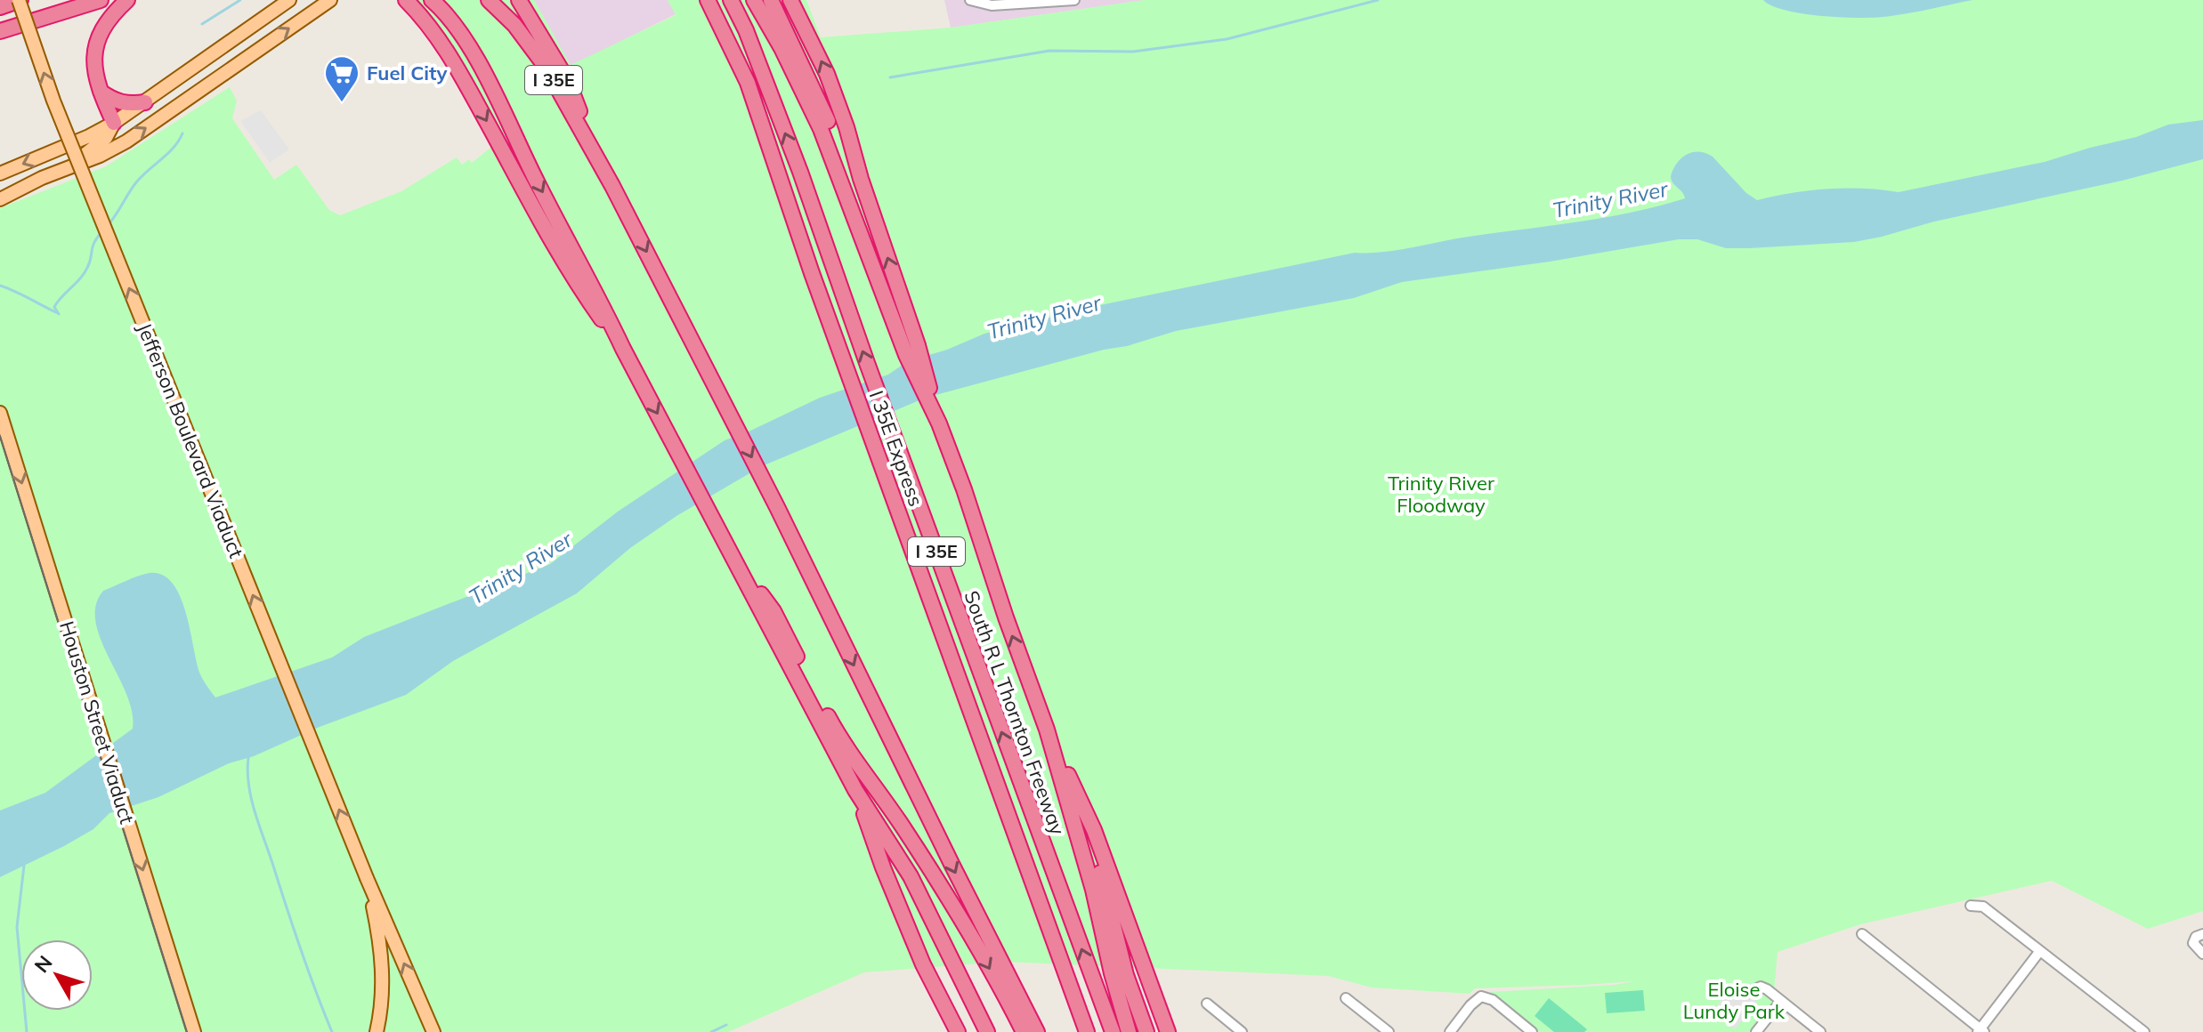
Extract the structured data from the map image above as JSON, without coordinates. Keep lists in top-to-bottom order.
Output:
{
  "streets": {
    "highway": ["I 35E", "I 35E Express", "South R L Thornton Freeway"],
    "main road": ["Jefferson Boulevard Viaduct", "Houston Street Viaduct"]
  },
  "one_way": ["Jefferson Boulevard Viaduct", "Houston Street Viaduct"],
  "water": ["Trinity River"],
  "parks": ["Trinity River Floodway", "Eloise Lundy Park"],
  "places": {
    "supermarket": ["Fuel City"]
  },
  "north": "top left"
}
